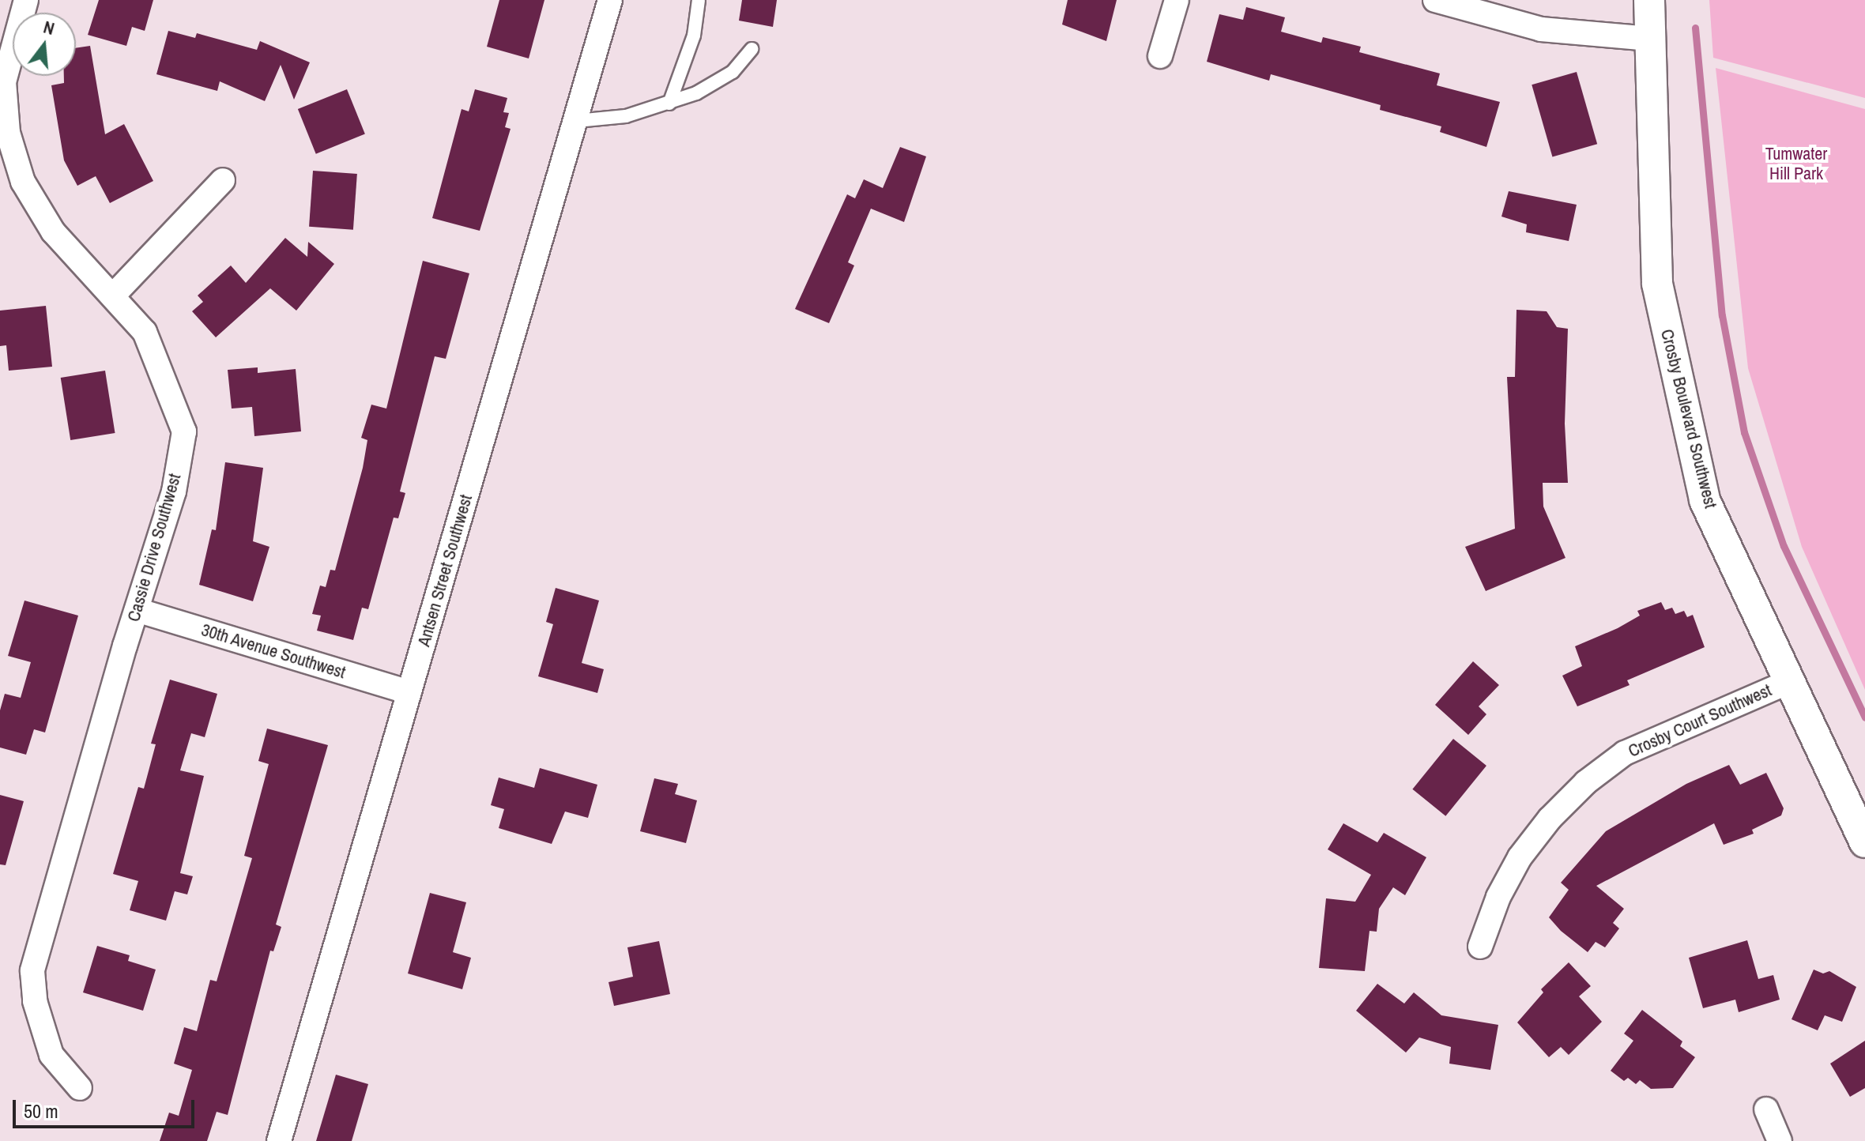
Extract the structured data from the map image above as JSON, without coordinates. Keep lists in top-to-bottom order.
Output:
{
  "streets": {
    "street": [
      "Crosby Boulevard Southwest",
      "Cassie Drive Southwest",
      "Antsen Street Southwest",
      "30th Avenue Southwest",
      "Crosby Court Southwest"
    ]
  },
  "crossings": [
    ["Crosby Boulevard Southwest", "Crosby Court Southwest"],
    ["Cassie Drive Southwest", "30th Avenue Southwest"],
    ["Antsen Street Southwest", "30th Avenue Southwest"]
  ],
  "parks": ["Tumwater Hill Park"],
  "scale_bar": "50 m",
  "north": "top"
}
